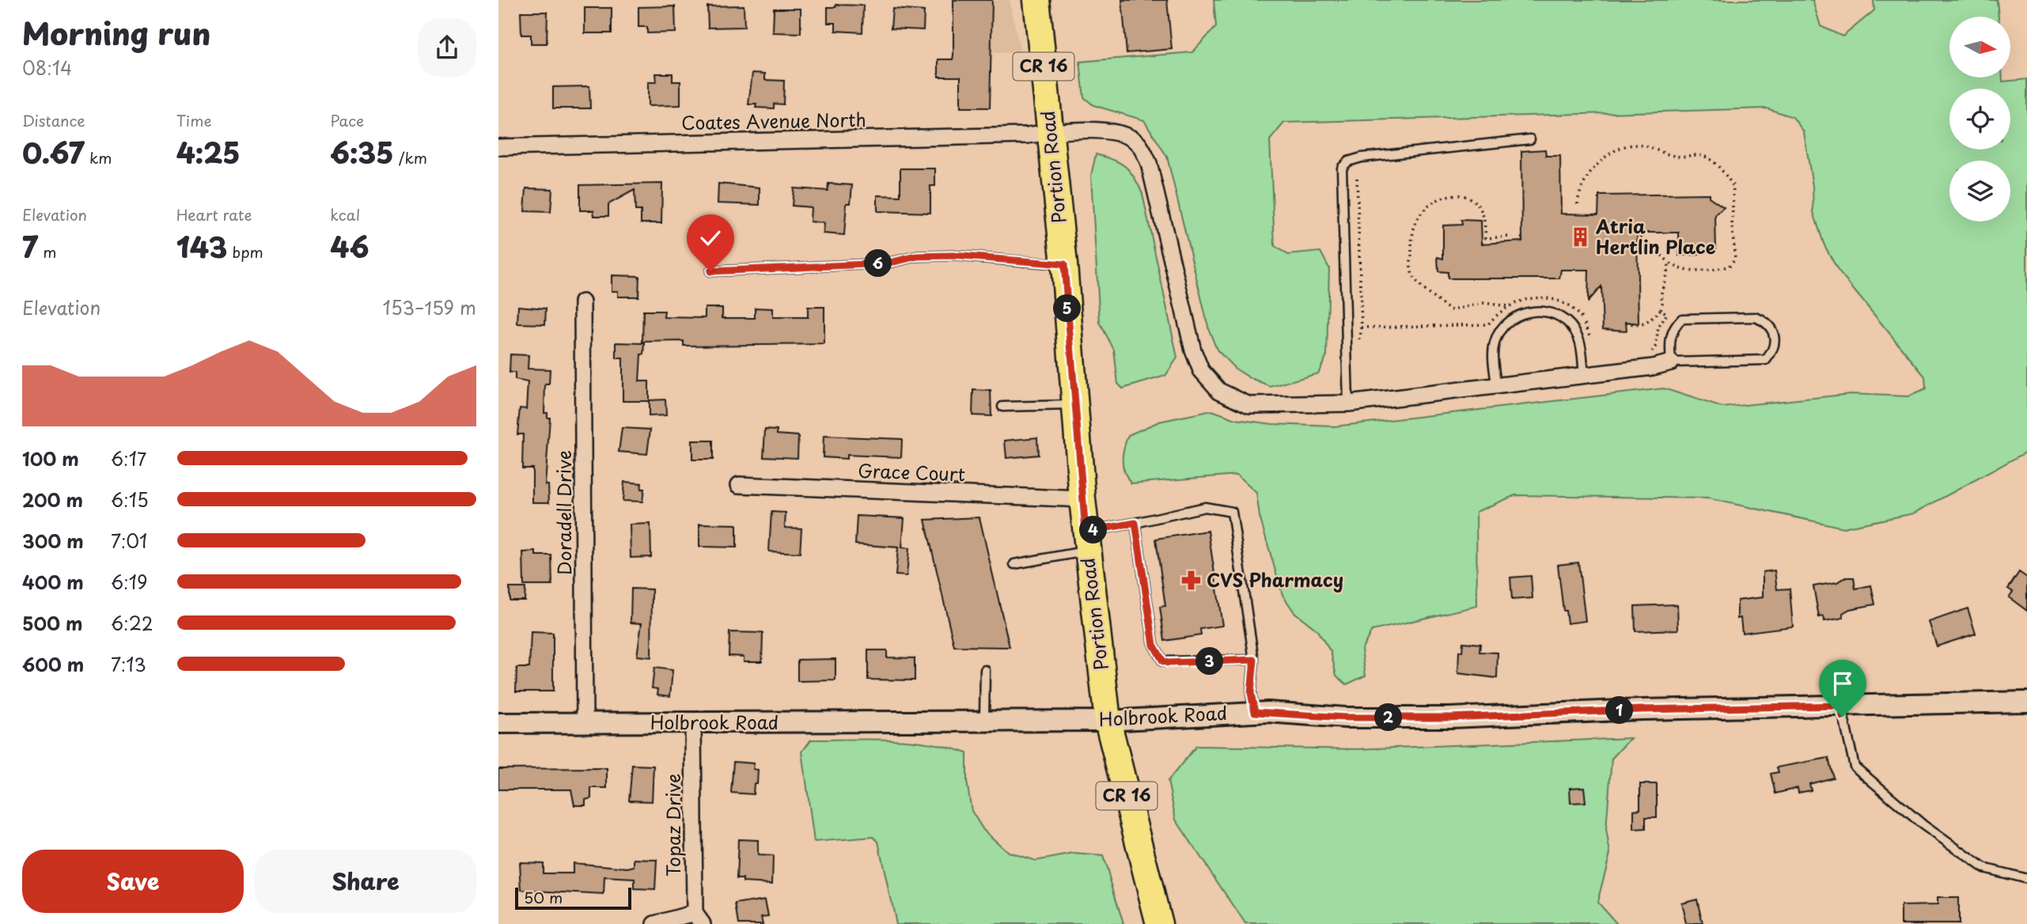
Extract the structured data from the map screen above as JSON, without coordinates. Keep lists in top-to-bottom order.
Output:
{
  "streets": {
    "main road": ["CR 16", "Portion Road"],
    "street": [
      "Coates Avenue North",
      "Grace Court",
      "Doradell Drive",
      "Holbrook Road",
      "Topaz Drive"
    ]
  },
  "crossings": [
    ["Coates Avenue North", "Portion Road"],
    ["Portion Road", "Grace Court"],
    ["Portion Road", "Holbrook Road"],
    ["Doradell Drive", "Holbrook Road"],
    ["Holbrook Road", "Topaz Drive"]
  ],
  "places": {
    "building": ["Atria Hertlin Place"],
    "pharmacy": ["CVS Pharmacy"]
  },
  "scale_bar": "50 m",
  "north": "right",
  "page": {
    "heading": ["Morning run", "08:14"],
    "stats": [
      ["Distance", "0.67 km"],
      ["Time", "4:25"],
      ["Pace", "6:35 /km"],
      ["Elevation", "7 m"],
      ["Heart rate", "143 bpm"],
      ["kcal", "46"]
    ],
    "pins": [
      "6",
      "5",
      "4",
      "3",
      "1",
      "2"
    ],
    "chart": ["Elevation", "153–159 m"],
    "list": [
      {
        "name": "100 m",
        "note": "6:17"
      },
      {
        "name": "200 m",
        "note": "6:15"
      },
      {
        "name": "300 m",
        "note": "7:01"
      },
      {
        "name": "400 m",
        "note": "6:19"
      },
      {
        "name": "500 m",
        "note": "6:22"
      },
      {
        "name": "600 m",
        "note": "7:13"
      }
    ],
    "buttons": ["Save", "Share"],
    "scale": "50 m"
  }
}
